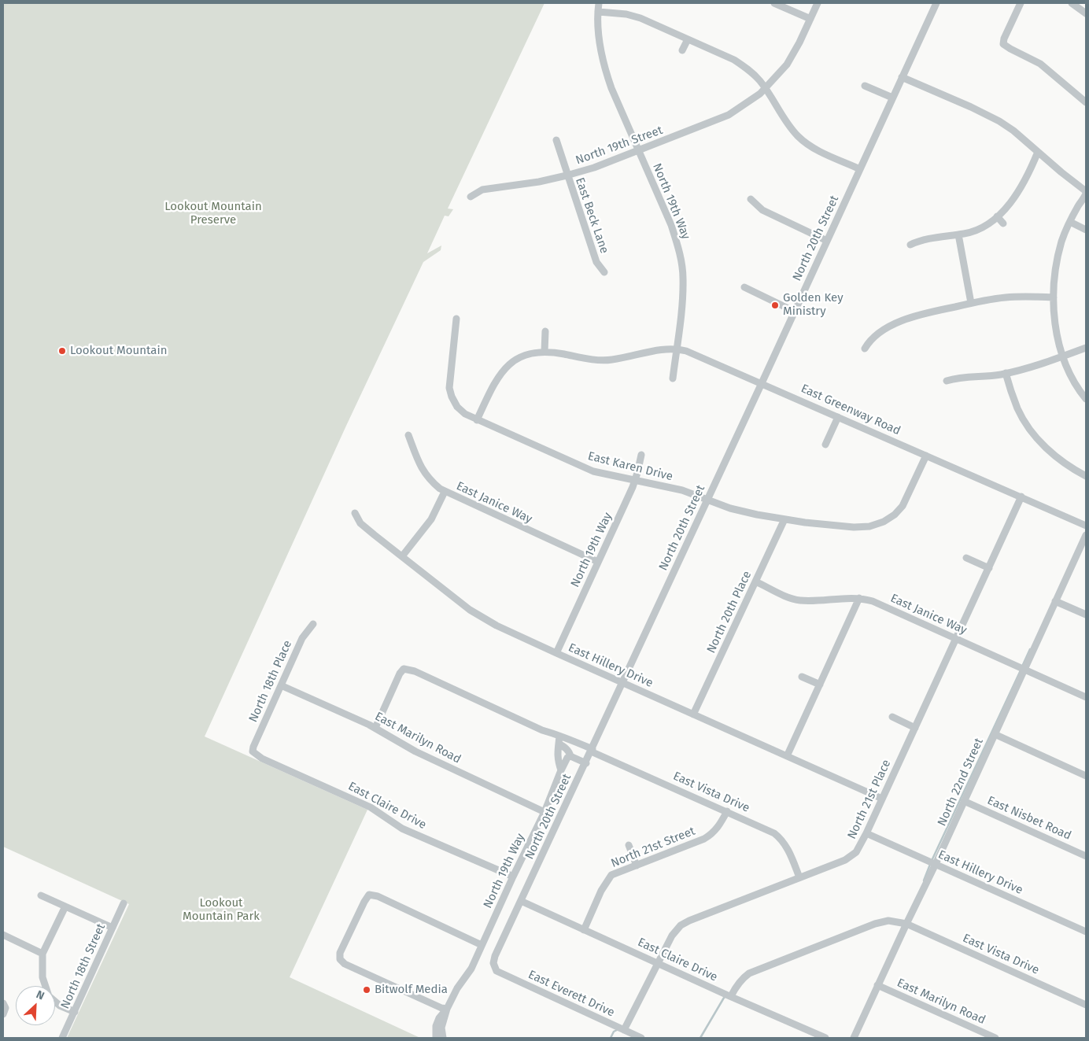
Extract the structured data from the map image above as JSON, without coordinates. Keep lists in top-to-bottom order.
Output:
{
  "streets": {
    "street": [
      "North 19th Street",
      "North 19th Way",
      "East Beck Lane",
      "North 20th Street",
      "East Greenway Road",
      "East Karen Drive",
      "East Janice Way",
      "North 20th Place",
      "East Hillery Drive",
      "North 18th Place",
      "East Marilyn Road",
      "North 22nd Street",
      "East Vista Drive",
      "North 21st Place",
      "East Claire Drive",
      "East Nisbet Road",
      "North 21st Street",
      "North 18th Street",
      "East Everett Drive"
    ]
  },
  "crossings": [
    ["North 19th Street", "North 19th Way"],
    ["North 19th Street", "East Beck Lane"],
    ["North 19th Way", "East Greenway Road"],
    ["North 19th Way", "East Karen Drive"],
    ["North 19th Way", "East Janice Way"],
    ["North 19th Way", "East Hillery Drive"],
    ["North 19th Way", "East Marilyn Road"],
    ["North 19th Way", "East Claire Drive"],
    ["North 20th Street", "East Greenway Road"],
    ["North 20th Street", "East Karen Drive"],
    ["North 20th Street", "East Hillery Drive"],
    ["North 20th Street", "East Vista Drive"],
    ["North 20th Street", "East Claire Drive"],
    ["North 20th Street", "East Everett Drive"],
    ["East Greenway Road", "East Karen Drive"],
    ["East Greenway Road", "North 21st Place"],
    ["East Karen Drive", "North 20th Place"],
    ["East Janice Way", "North 20th Place"],
    ["East Janice Way", "North 22nd Street"],
    ["East Janice Way", "North 21st Place"],
    ["North 20th Place", "East Hillery Drive"],
    ["East Hillery Drive", "North 22nd Street"],
    ["East Hillery Drive", "North 21st Place"],
    ["North 18th Place", "East Marilyn Road"],
    ["North 18th Place", "East Claire Drive"],
    ["East Marilyn Road", "North 22nd Street"],
    ["East Marilyn Road", "East Vista Drive"],
    ["North 22nd Street", "East Vista Drive"],
    ["North 22nd Street", "East Nisbet Road"],
    ["East Vista Drive", "North 21st Place"],
    ["East Vista Drive", "East Claire Drive"],
    ["East Vista Drive", "North 21st Street"],
    ["North 21st Place", "East Claire Drive"],
    ["North 21st Place", "East Everett Drive"],
    ["East Claire Drive", "North 21st Street"]
  ],
  "parks": ["Lookout Mountain Preserve", "Lookout Mountain Park"],
  "places": ["Golden Key Ministry", "Lookout Mountain", "Bitwolf Media"],
  "north": "top right"
}
